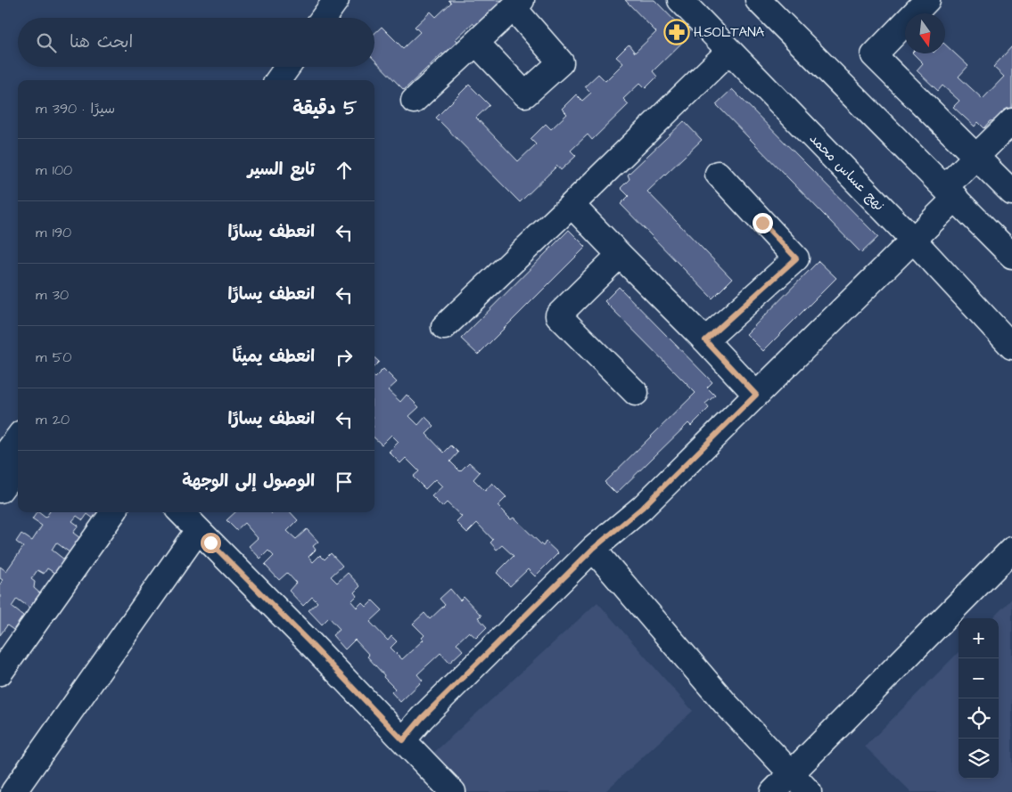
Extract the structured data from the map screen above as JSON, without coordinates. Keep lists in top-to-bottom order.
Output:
{
  "streets": {
    "street": ["نهج عساس محمد"]
  },
  "places": {
    "pharmacy": ["H.SOLTANA"]
  },
  "north": "bottom",
  "page": {
    "search": "ابحث هنا",
    "heading": ["5 دقيقة", "سيرًا · 390 m"],
    "list": [
      ["تابع السير", "100 m"],
      ["انعطف يسارًا", "190 m"],
      ["انعطف يسارًا", "30 m"],
      ["انعطف يمينًا", "50 m"],
      ["انعطف يسارًا", "20 m"],
      "الوصول إلى الوجهة"
    ],
    "map_buttons": ["+", "−"]
  }
}
